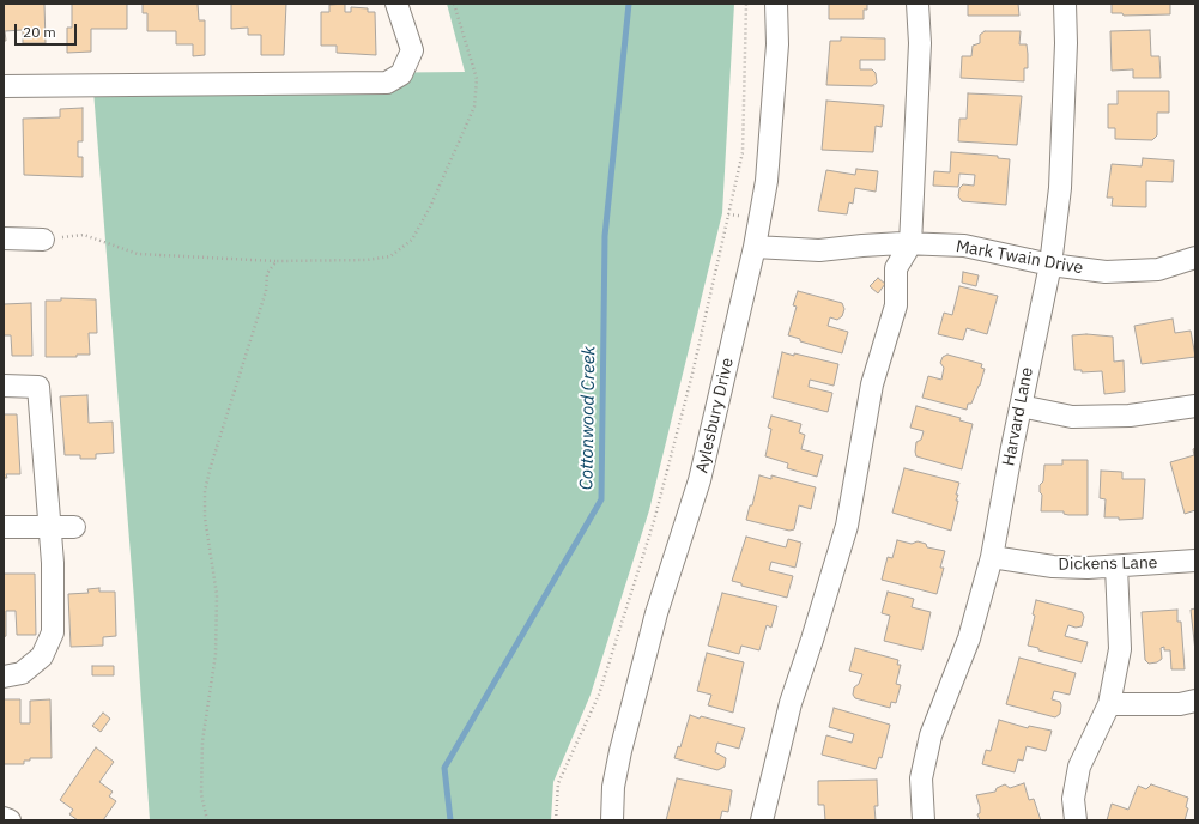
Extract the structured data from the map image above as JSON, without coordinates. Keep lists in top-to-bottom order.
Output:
{
  "streets": {
    "street": [
      "Mark Twain Drive",
      "Aylesbury Drive",
      "Harvard Lane",
      "Dickens Lane"
    ]
  },
  "crossings": [
    ["Mark Twain Drive", "Aylesbury Drive"],
    ["Mark Twain Drive", "Harvard Lane"],
    ["Harvard Lane", "Dickens Lane"]
  ],
  "water": ["Cottonwood Creek"],
  "scale_bar": "20 m"
}
